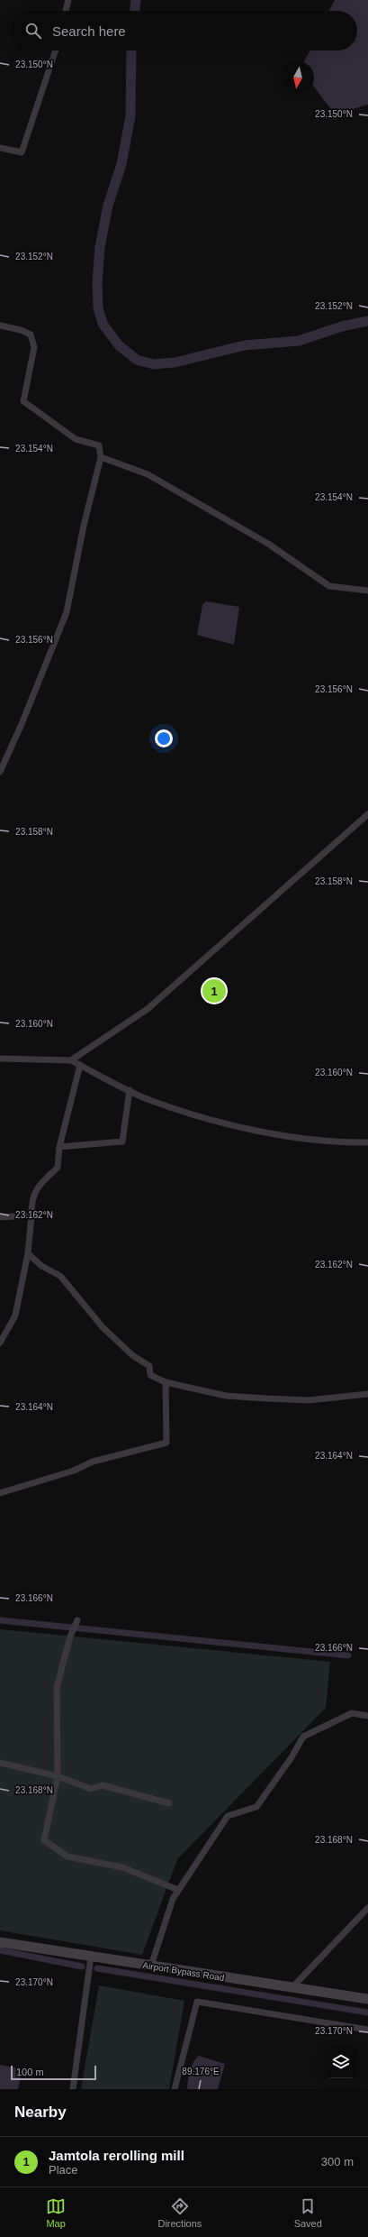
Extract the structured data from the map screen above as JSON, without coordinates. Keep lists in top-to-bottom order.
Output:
{
  "streets": {
    "street": ["Airport Bypass Road"]
  },
  "scale_bar": "100 m",
  "north": "bottom",
  "page": {
    "search": "Search here",
    "pins": "1",
    "scale": "100 m",
    "heading": "Nearby",
    "list": [
      {
        "mark": "1",
        "name": "Jamtola rerolling mill",
        "note": "Place",
        "value": "300 m"
      }
    ],
    "nav": ["Map", "Directions", "Saved"]
  },
  "coordinates": [
    "23.150°N",
    "23.152°N",
    "23.154°N",
    "23.156°N",
    "23.158°N",
    "23.160°N",
    "23.162°N",
    "23.164°N",
    "23.166°N",
    "23.168°N",
    "23.170°N",
    "89.176°E"
  ]
}
